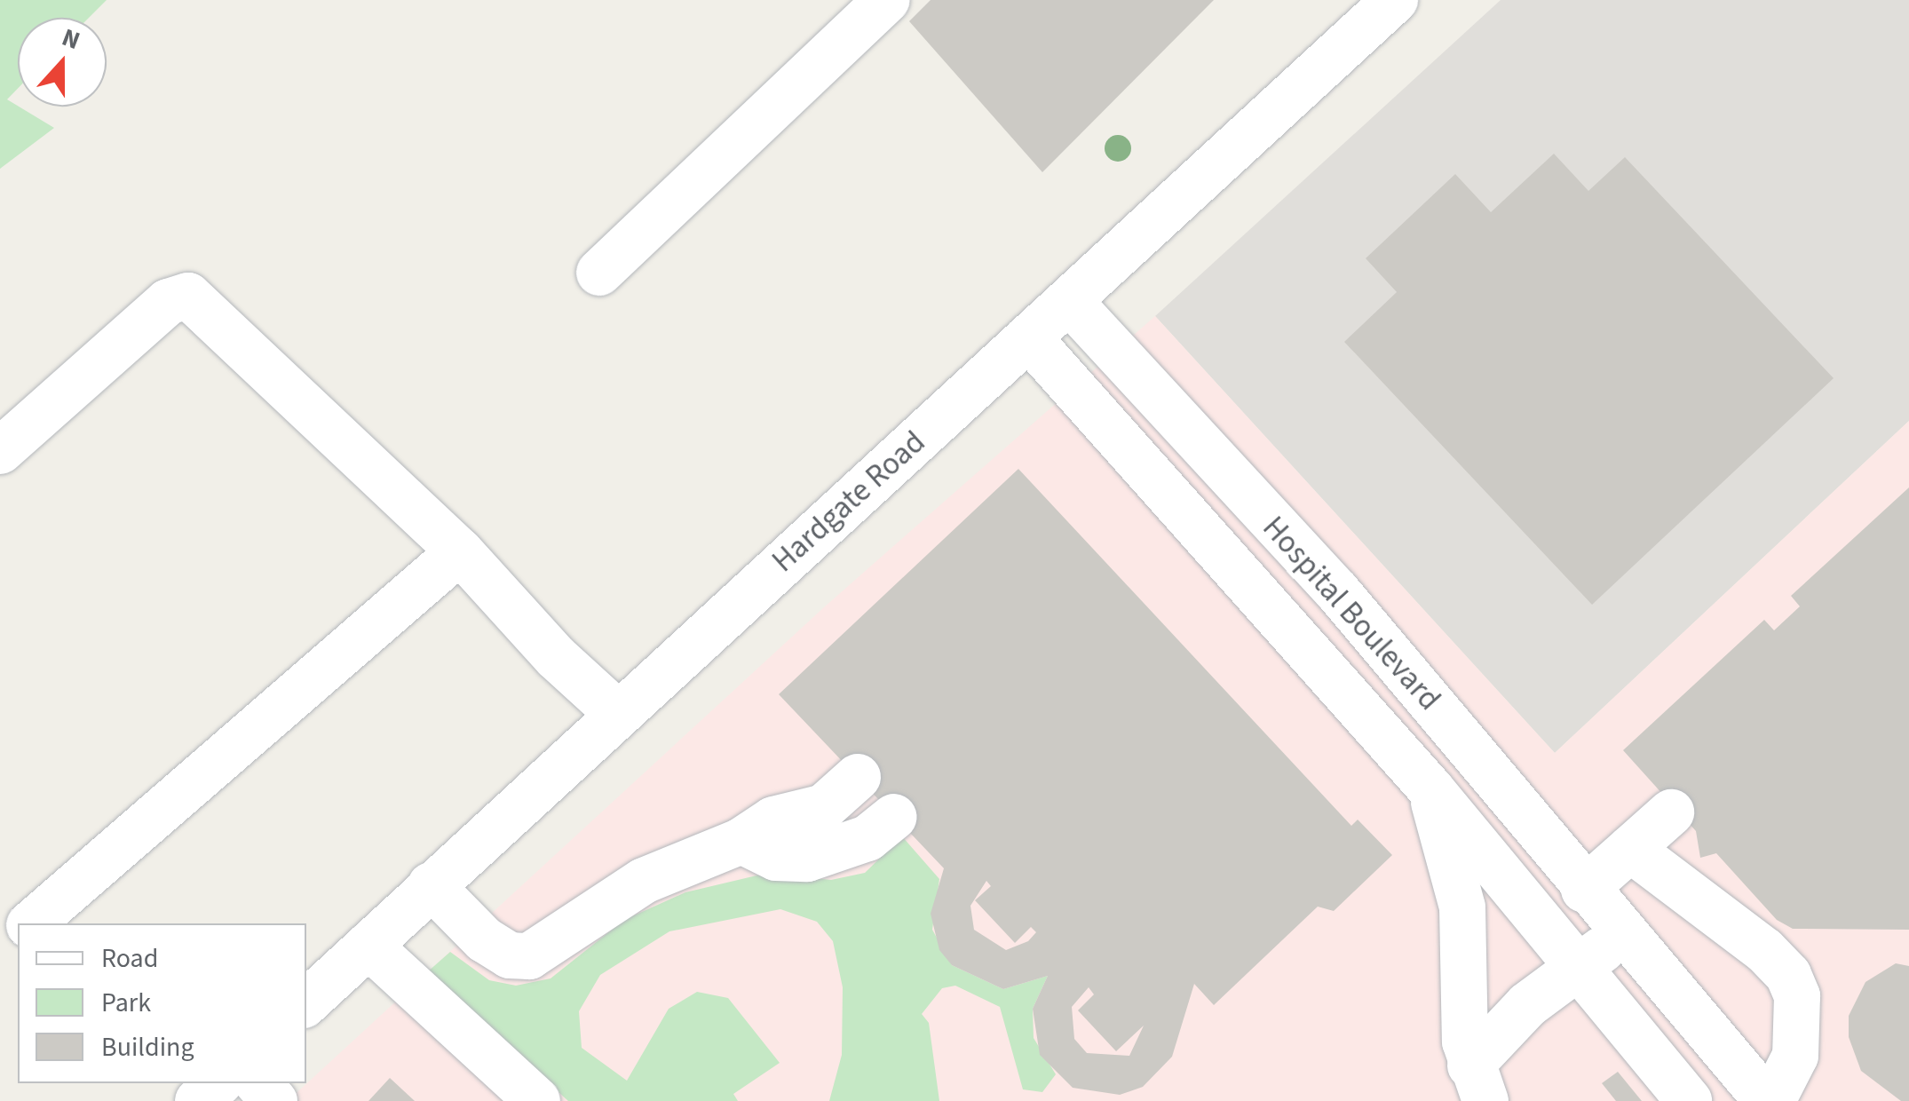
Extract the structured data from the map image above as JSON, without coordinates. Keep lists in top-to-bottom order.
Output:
{
  "streets": {
    "street": ["Hardgate Road", "Hospital Boulevard"]
  },
  "crossings": [
    ["Hardgate Road", "Hospital Boulevard"]
  ],
  "legend": ["Road", "Park", "Building"],
  "north": "top"
}
